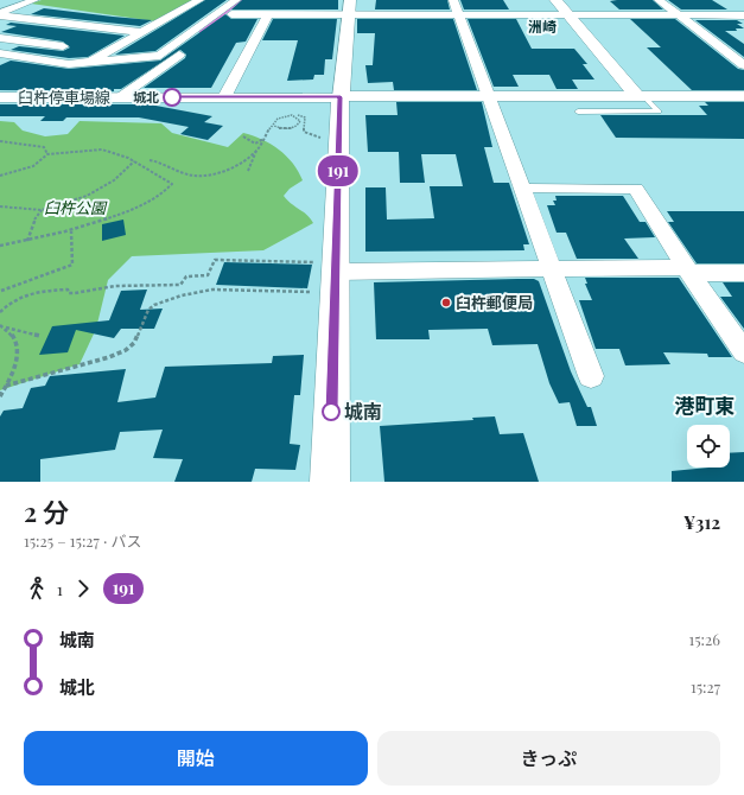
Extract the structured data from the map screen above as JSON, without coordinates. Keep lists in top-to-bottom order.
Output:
{
  "streets": {
    "street": ["臼杵停車場線"]
  },
  "districts": ["洲崎", "港町東"],
  "parks": ["臼杵公園"],
  "places": ["城北", "臼杵郵便局", "城南"],
  "lines": ["bus line 191"],
  "page": {
    "on_map": "191",
    "heading": ["2 分", "15:25 – 15:27 · バス", "¥312"],
    "legs": ["1", "191"],
    "list": [
      {
        "name": "城南",
        "value": "15:26"
      },
      {
        "name": "城北",
        "value": "15:27"
      }
    ],
    "buttons": ["開始", "きっぷ"]
  }
}
